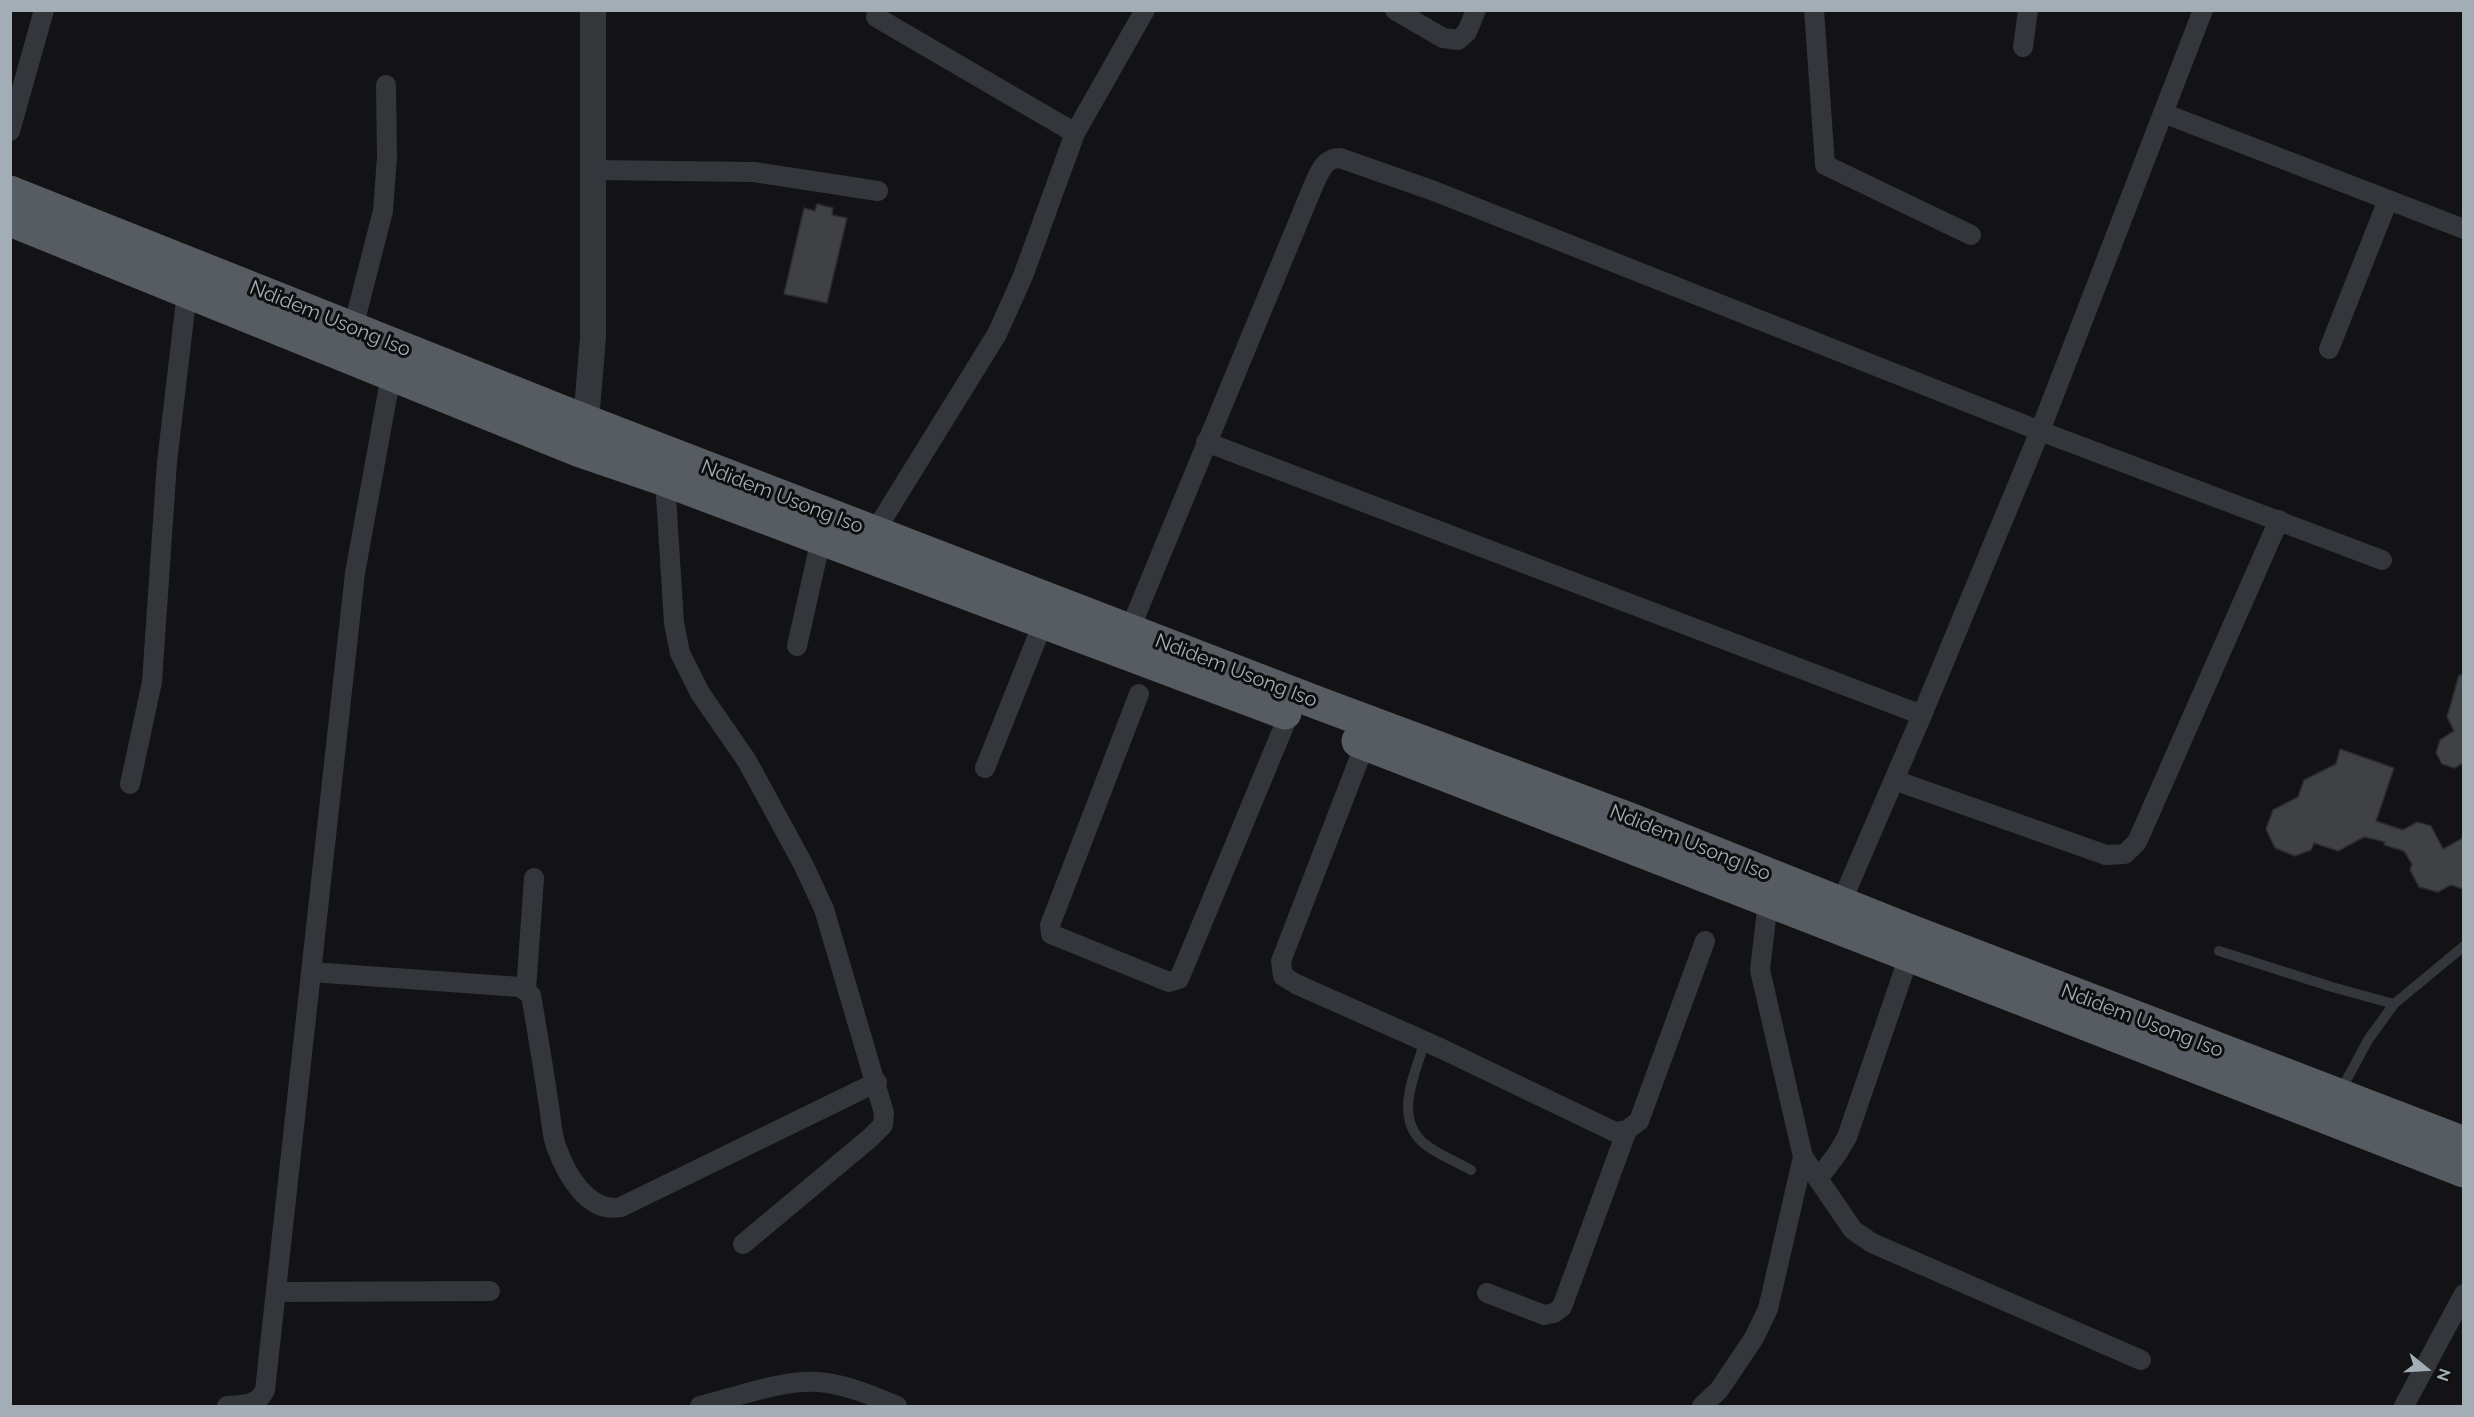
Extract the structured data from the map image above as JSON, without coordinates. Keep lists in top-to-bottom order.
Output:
{
  "streets": {
    "highway": ["Ndidem Usong Iso"]
  },
  "north": "right"
}
